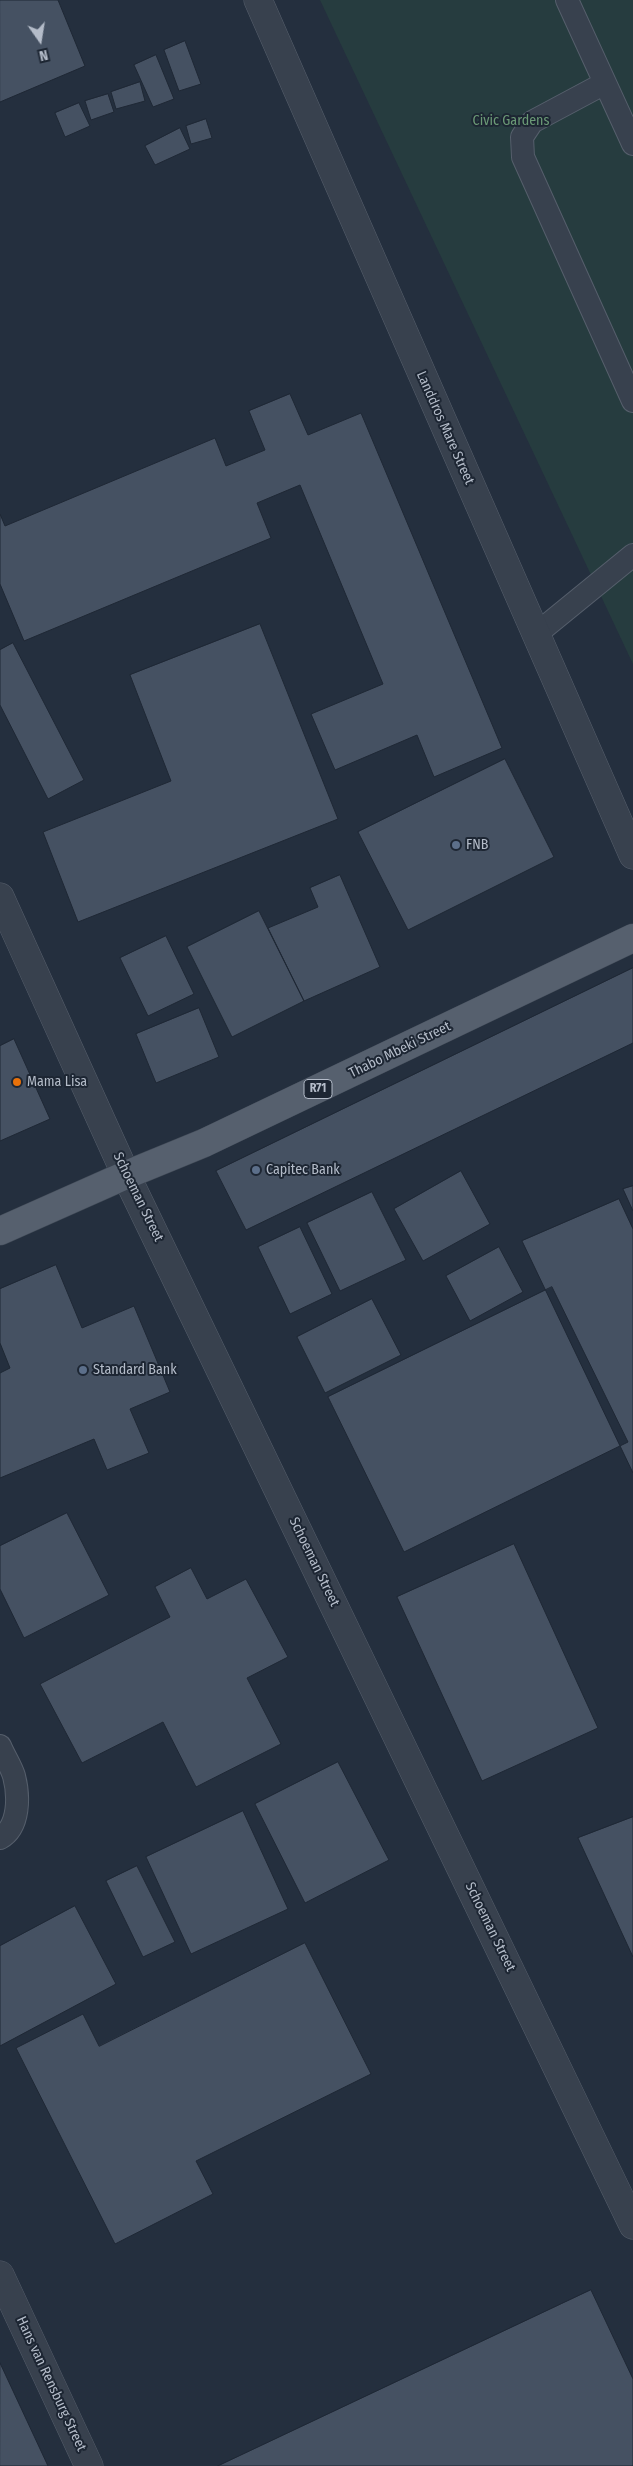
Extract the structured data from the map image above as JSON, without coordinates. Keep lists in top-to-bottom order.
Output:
{
  "streets": {
    "main road": ["Thabo Mbeki Street", "R71"],
    "street": ["Landdros Mare Street", "Schoeman Street", "Hans van Rensburg Street"]
  },
  "crossings": [
    ["Thabo Mbeki Street", "Schoeman Street"]
  ],
  "parks": ["Civic Gardens"],
  "places": [
    "FNB",
    "Mama Lisa",
    "Capitec Bank",
    "Standard Bank"
  ],
  "north": "bottom"
}
